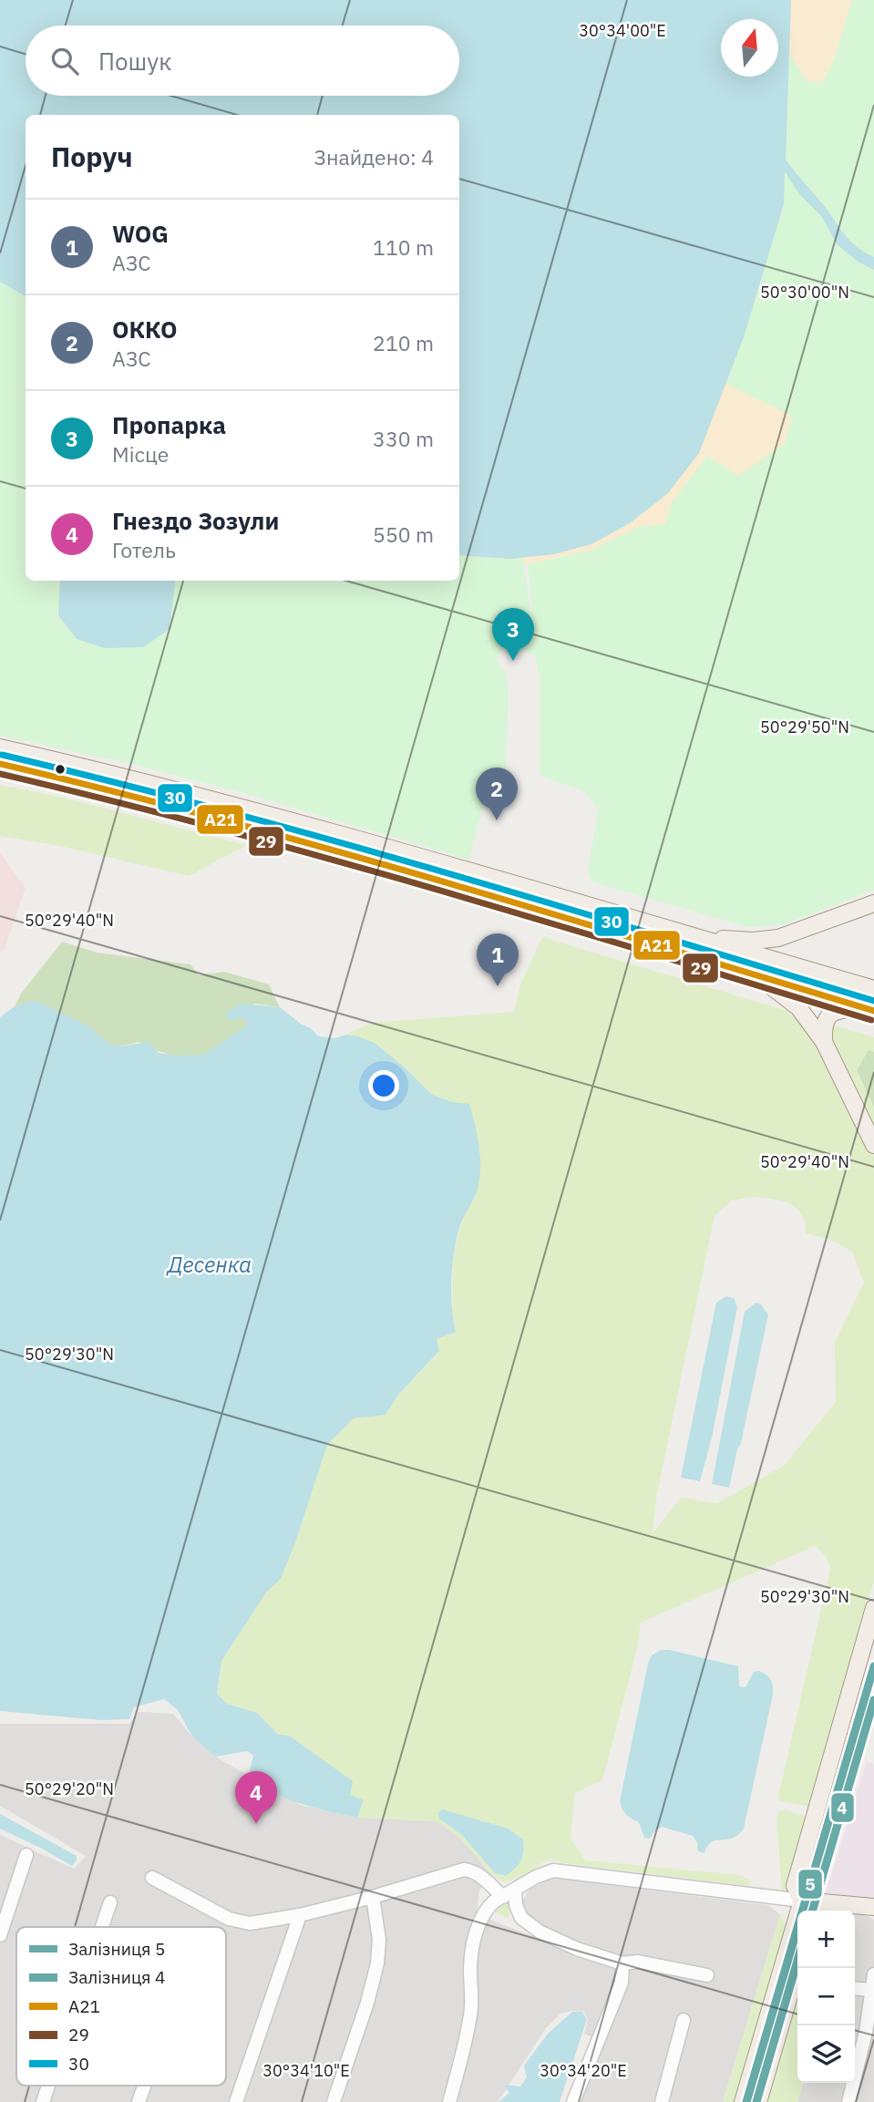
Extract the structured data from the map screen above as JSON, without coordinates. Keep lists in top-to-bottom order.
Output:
{
  "water": ["Десенка"],
  "lines": [
    "transit line 30",
    "transit line А21",
    "transit line 29",
    "rail line 5",
    "rail line 4"
  ],
  "legend": [
    "Залізниця 5",
    "Залізниця 4",
    "А21",
    "29",
    "30"
  ],
  "north": "top",
  "page": {
    "search": "Пошук",
    "heading": ["Поруч", "Знайдено: 4"],
    "list": [
      {
        "mark": "1",
        "name": "WOG",
        "note": "АЗС",
        "value": "110 m"
      },
      {
        "mark": "2",
        "name": "ОККО",
        "note": "АЗС",
        "value": "210 m"
      },
      {
        "mark": "3",
        "name": "Пропарка",
        "note": "Місце",
        "value": "330 m"
      },
      {
        "mark": "4",
        "name": "Гнездо Зозули",
        "note": "Готель",
        "value": "550 m"
      }
    ],
    "pins": [
      "3",
      "2",
      "1",
      "4"
    ],
    "map_buttons": ["+", "−"]
  },
  "coordinates": [
    "30°34'00\"E",
    "50°30'00\"N",
    "50°29'50\"N",
    "50°29'40\"N",
    "50°29'30\"N",
    "50°29'20\"N",
    "30°34'10\"E",
    "30°34'20\"E"
  ]
}
